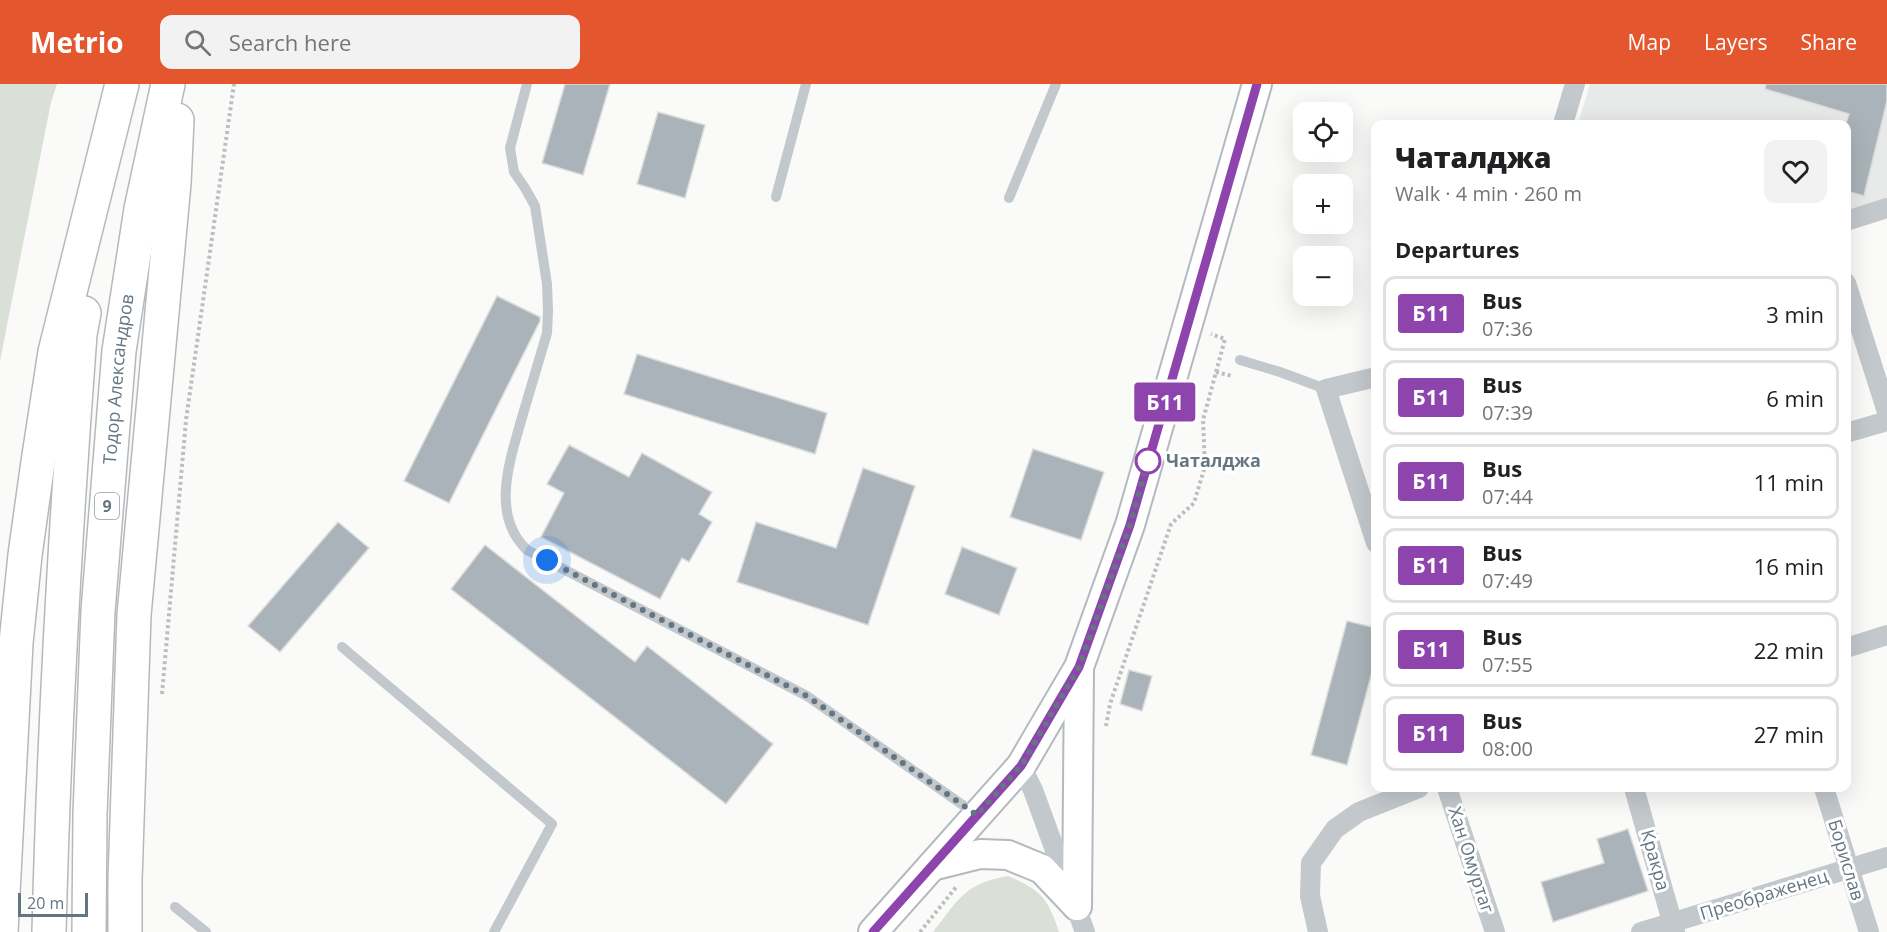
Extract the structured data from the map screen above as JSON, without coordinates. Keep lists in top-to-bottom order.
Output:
{
  "streets": {
    "highway": ["Тодор Александров", "9"],
    "street": [
      "Хан Омуртаг",
      "Кракра",
      "Борислав",
      "Преображенец"
    ]
  },
  "crossings": [
    ["Кракра", "Преображенец"],
    ["Борислав", "Преображенец"]
  ],
  "places": ["Чаталджа"],
  "lines": ["bus line Б11"],
  "scale_bar": "20 m",
  "page": {
    "header": "Metrio",
    "search": "Search here",
    "nav": ["Map", "Layers", "Share"],
    "on_map": "Б11",
    "map_buttons": ["+", "−"],
    "heading": [
      ["Чаталджа", "Walk · 4 min · 260 m"],
      "Departures"
    ],
    "list": [
      {
        "mark": "Б11",
        "name": "Bus",
        "note": "07:36",
        "value": "3 min"
      },
      {
        "mark": "Б11",
        "name": "Bus",
        "note": "07:39",
        "value": "6 min"
      },
      {
        "mark": "Б11",
        "name": "Bus",
        "note": "07:44",
        "value": "11 min"
      },
      {
        "mark": "Б11",
        "name": "Bus",
        "note": "07:49",
        "value": "16 min"
      },
      {
        "mark": "Б11",
        "name": "Bus",
        "note": "07:55",
        "value": "22 min"
      },
      {
        "mark": "Б11",
        "name": "Bus",
        "note": "08:00",
        "value": "27 min"
      }
    ],
    "scale": "20 m"
  }
}
